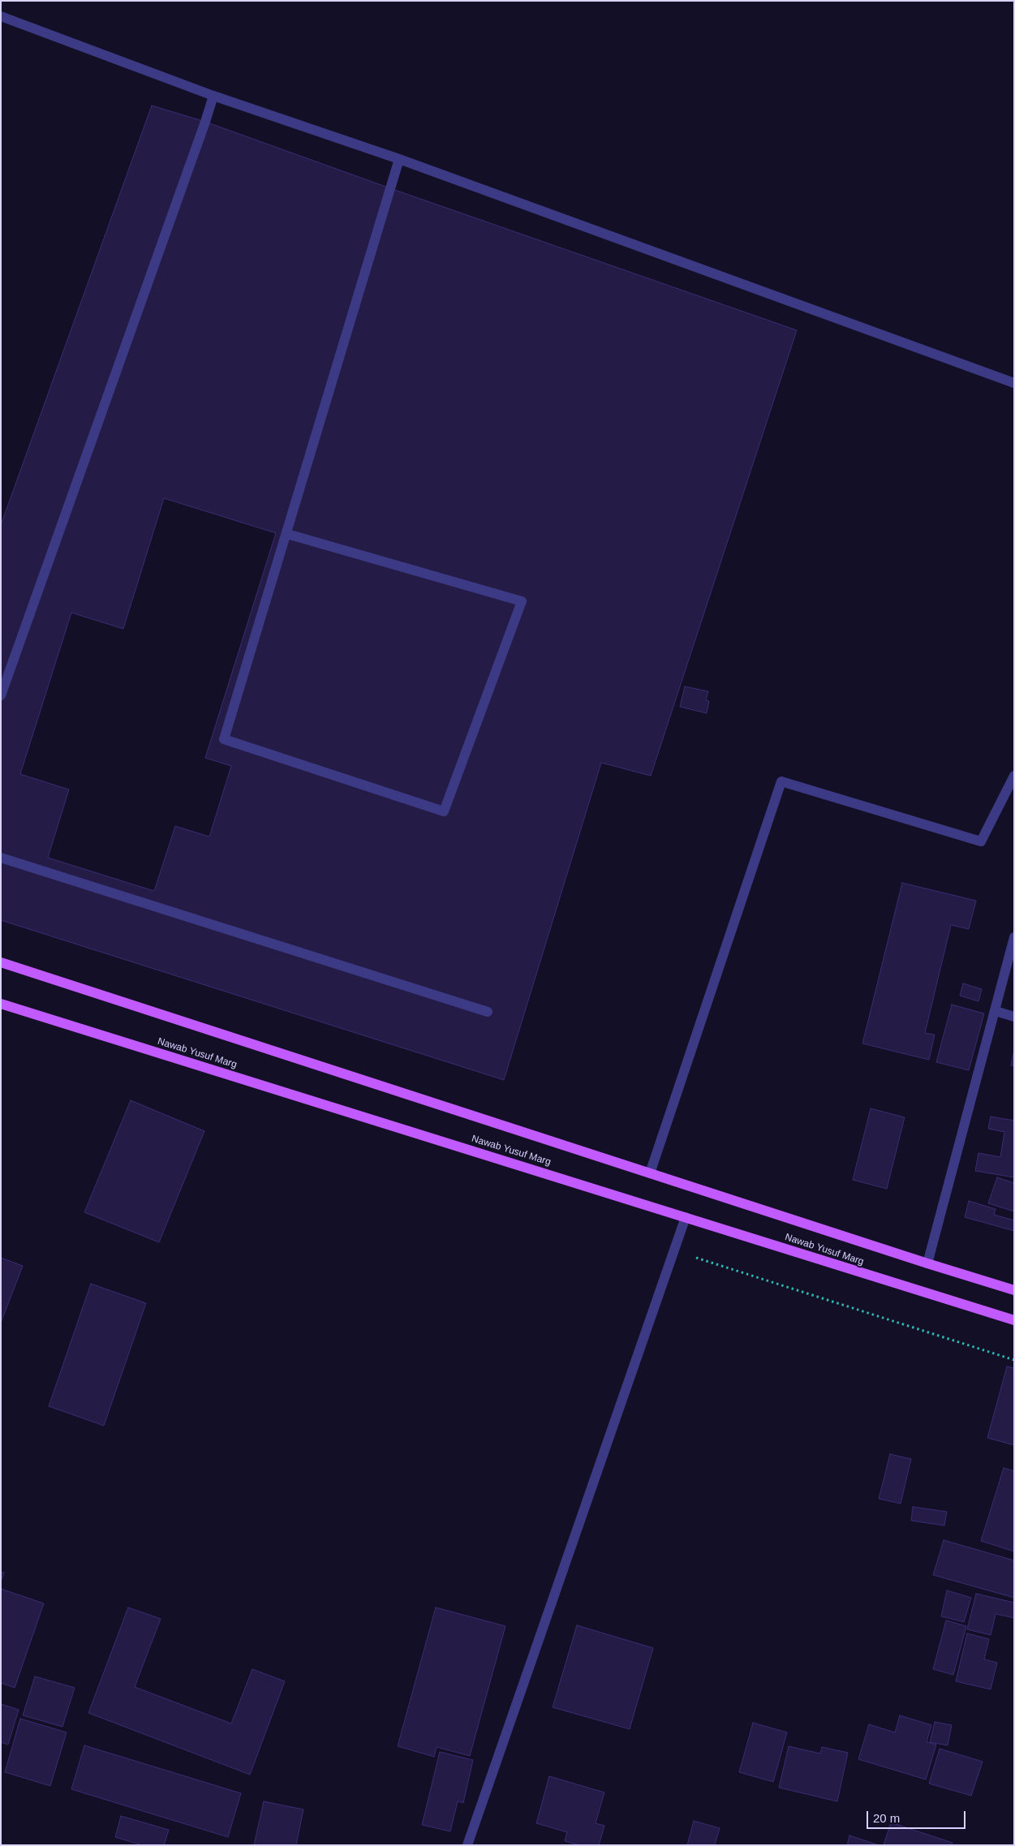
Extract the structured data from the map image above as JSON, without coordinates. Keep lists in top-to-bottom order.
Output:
{
  "streets": {
    "main road": ["Nawab Yusuf Marg"]
  },
  "scale_bar": "20 m"
}
